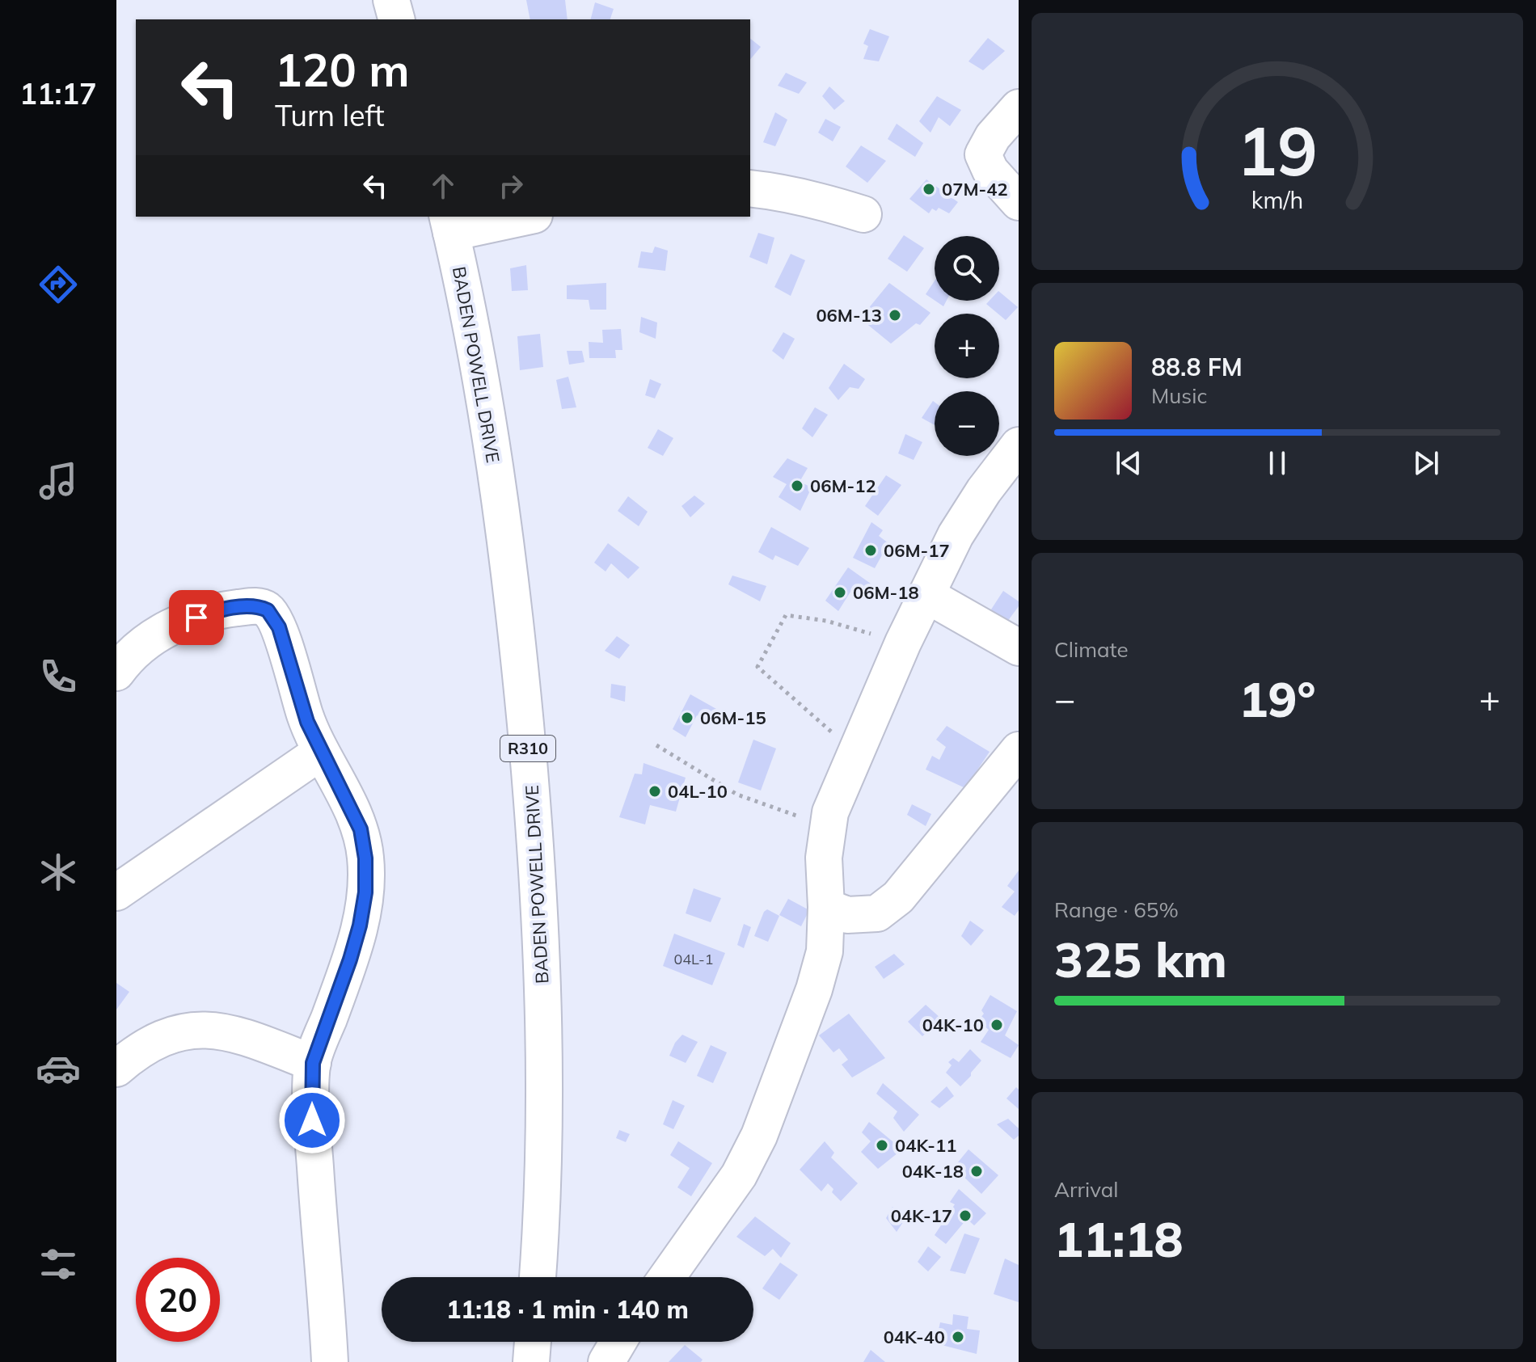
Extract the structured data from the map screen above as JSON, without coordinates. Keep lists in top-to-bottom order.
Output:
{
  "streets": {
    "street": ["BADEN POWELL DRIVE", "R310"]
  },
  "places": [
    "07M-42",
    "06M-13",
    "06M-12",
    "06M-17",
    "06M-18",
    "06M-15",
    "04L-10",
    "04K-10",
    "04K-11",
    "04K-18",
    "04K-17",
    "04K-40"
  ],
  "house_numbers": ["04L-1"],
  "page": {
    "tabs": "11:17",
    "turn": ["120 m", "Turn left"],
    "map_buttons": ["+", "−"],
    "song": ["88.8 FM", "Music"],
    "tile": [
      "Climate",
      ["Range · 65%", "325 km"],
      ["Arrival", "11:18"]
    ],
    "heat": ["−", "19°", "+"],
    "limit": "20",
    "trip": "11:18 · 1 min · 140 m",
    "gauge": ["19", "km/h"]
  }
}
